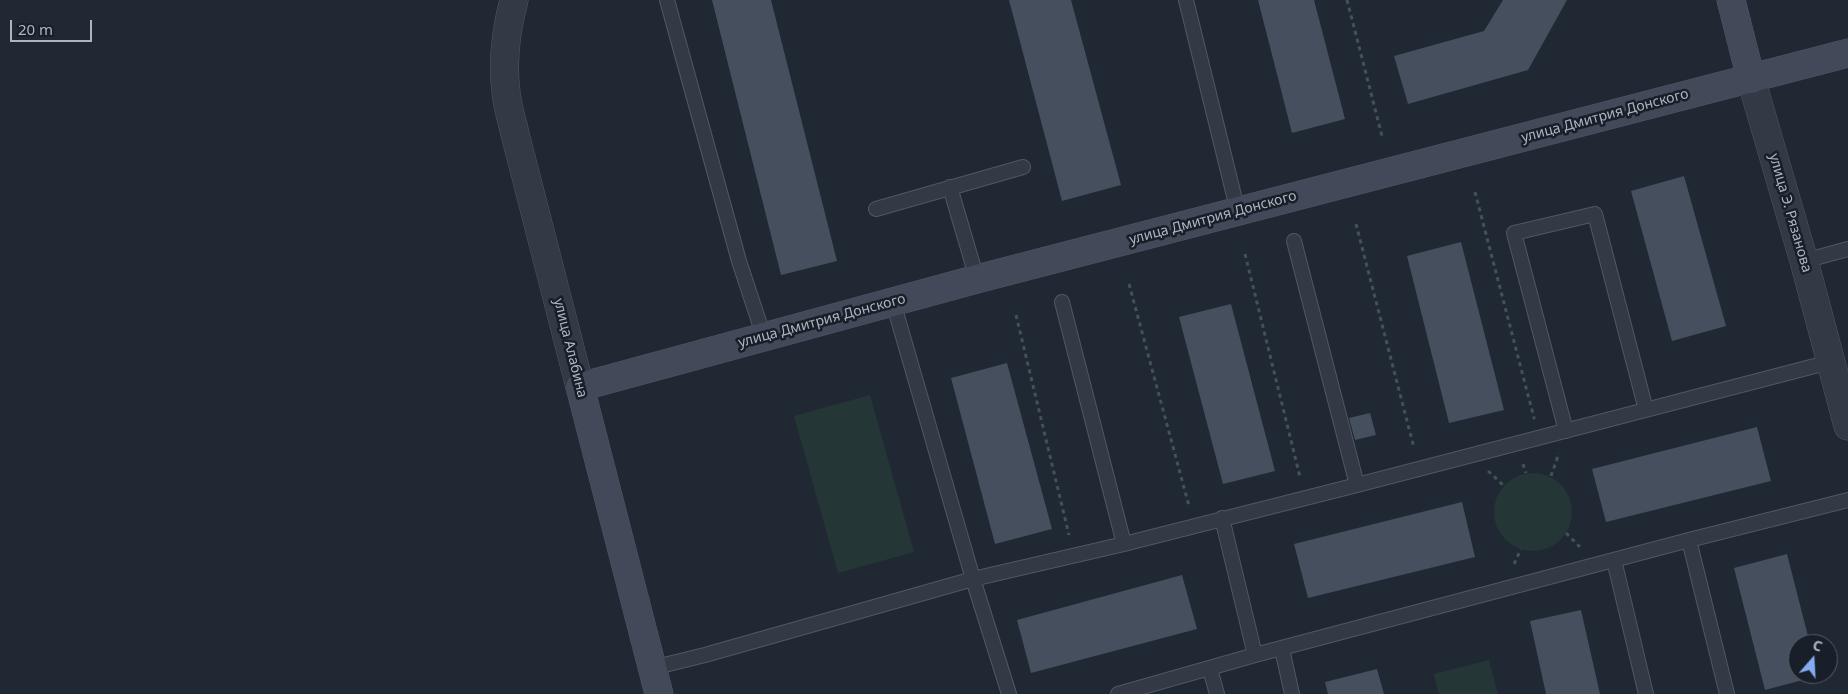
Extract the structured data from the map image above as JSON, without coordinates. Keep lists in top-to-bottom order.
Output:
{
  "streets": {
    "street": ["улица Дмитрия Донского", "улица Э. Рязанова", "улица Алабина"]
  },
  "crossings": [
    ["улица Дмитрия Донского", "улица Э. Рязанова"],
    ["улица Дмитрия Донского", "улица Алабина"]
  ],
  "scale_bar": "20 m",
  "north": "top"
}
